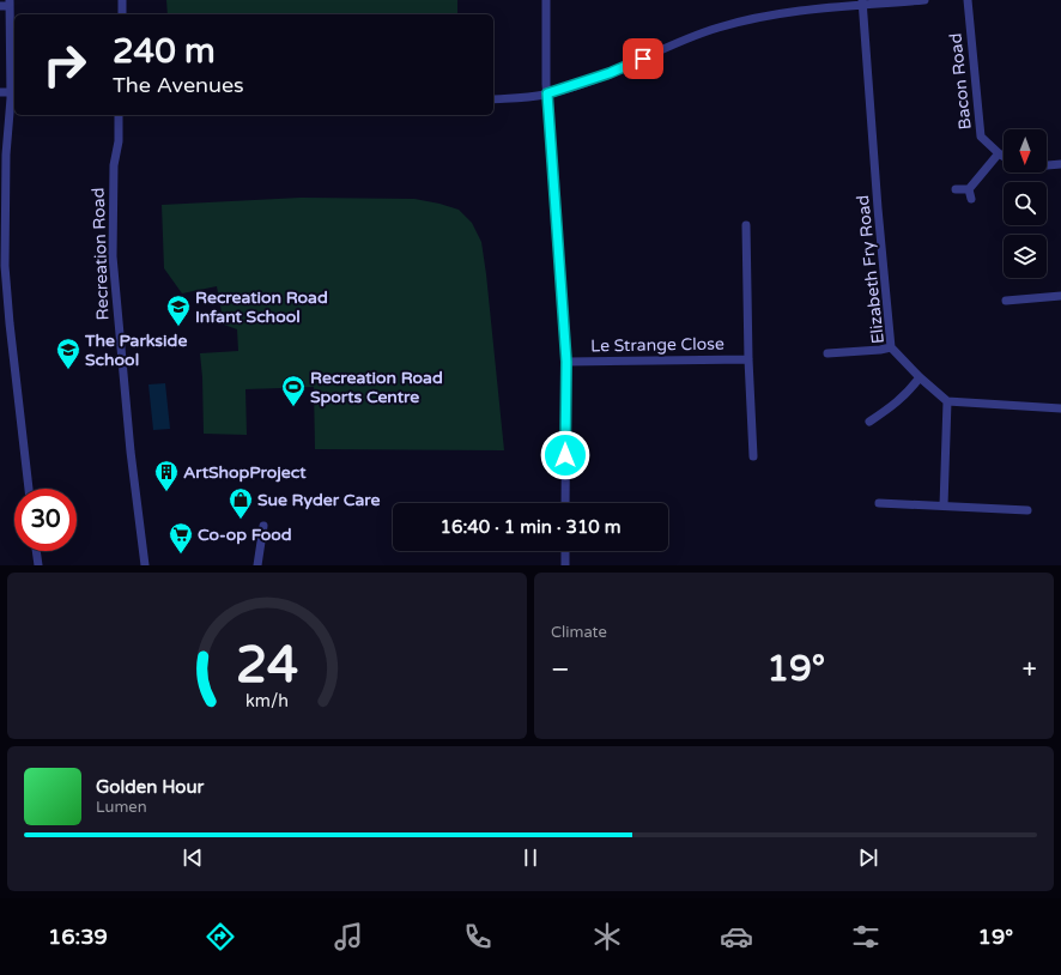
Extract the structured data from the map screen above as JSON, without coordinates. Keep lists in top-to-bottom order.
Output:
{
  "streets": {
    "street": [
      "Bacon Road",
      "Recreation Road",
      "Elizabeth Fry Road",
      "Le Strange Close"
    ]
  },
  "places": {
    "school or university": ["Recreation Road Infant School", "The Parkside School"],
    "sports": ["Recreation Road Sports Centre"],
    "building": ["ArtShopProject"],
    "shop": ["Sue Ryder Care"],
    "supermarket": ["Co-op Food"]
  },
  "north": "bottom",
  "page": {
    "turn": ["240 m", "The Avenues"],
    "limit": "30",
    "trip": "16:40 · 1 min · 310 m",
    "tile": "Climate",
    "heat": ["−", "19°", "+"],
    "song": ["Golden Hour", "Lumen"],
    "tabs": ["16:39", "19°"],
    "gauge": ["24", "km/h"]
  }
}
